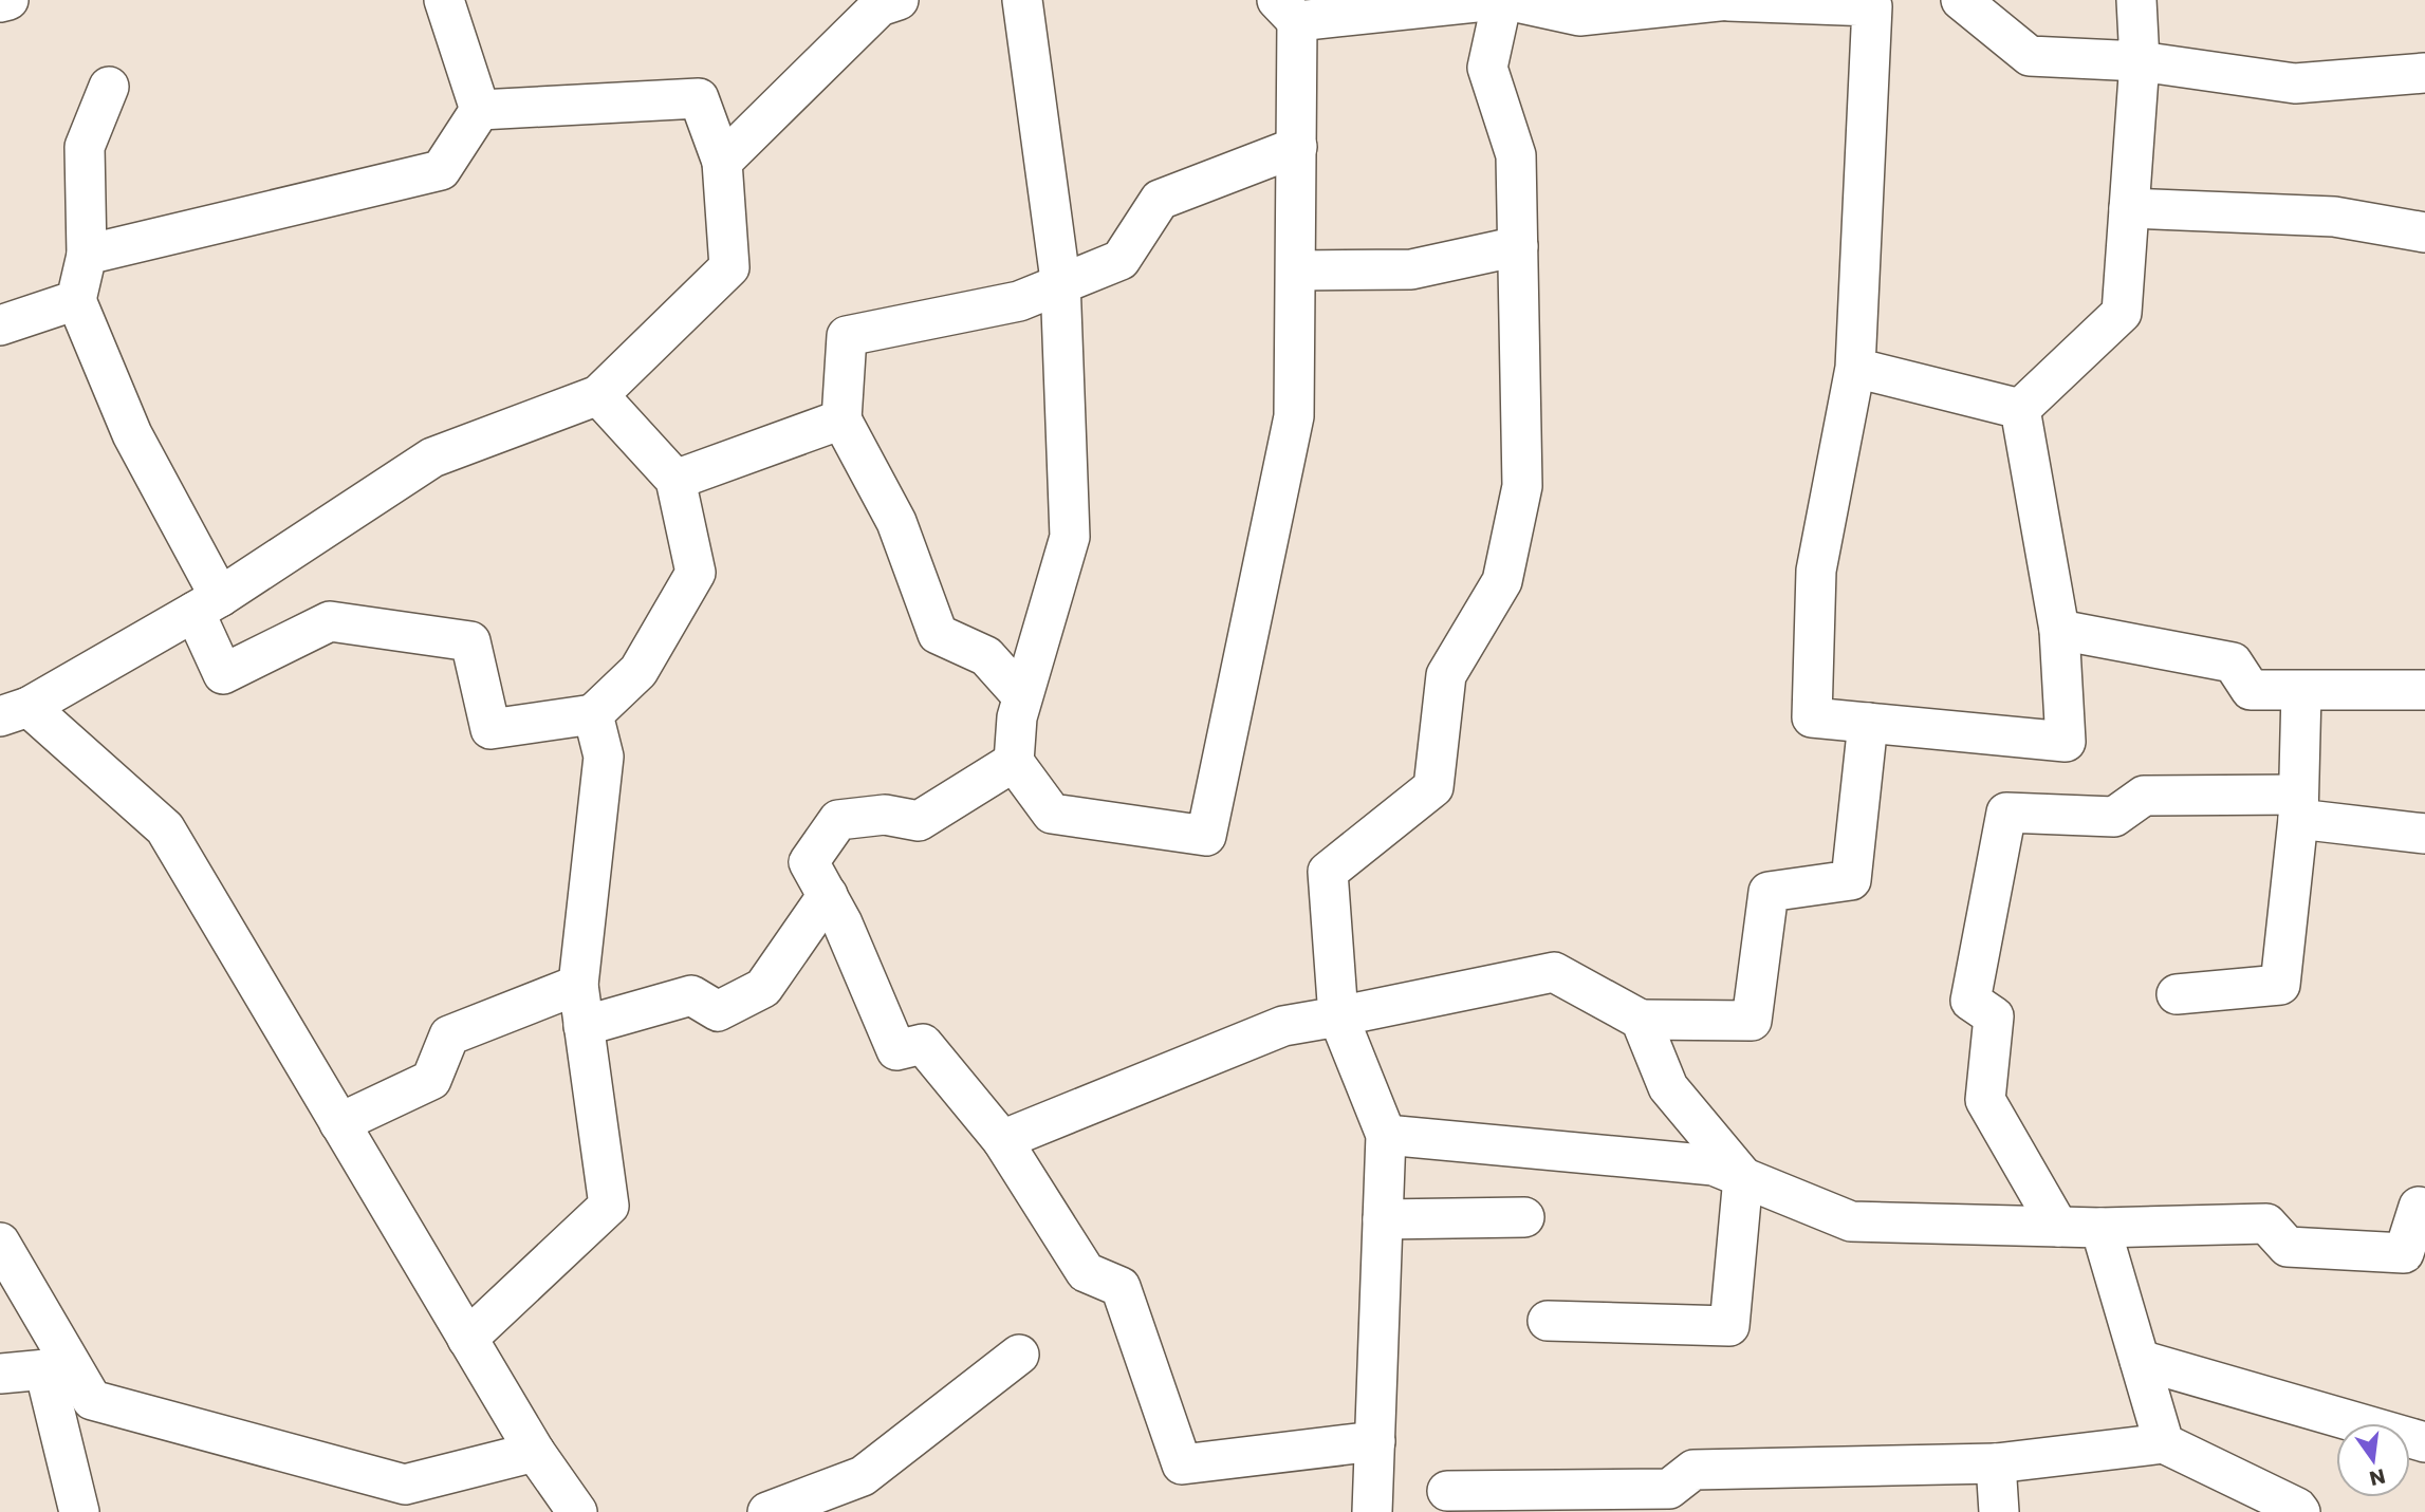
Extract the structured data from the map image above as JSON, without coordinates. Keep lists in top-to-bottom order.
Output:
{
  "north": "bottom"
}
